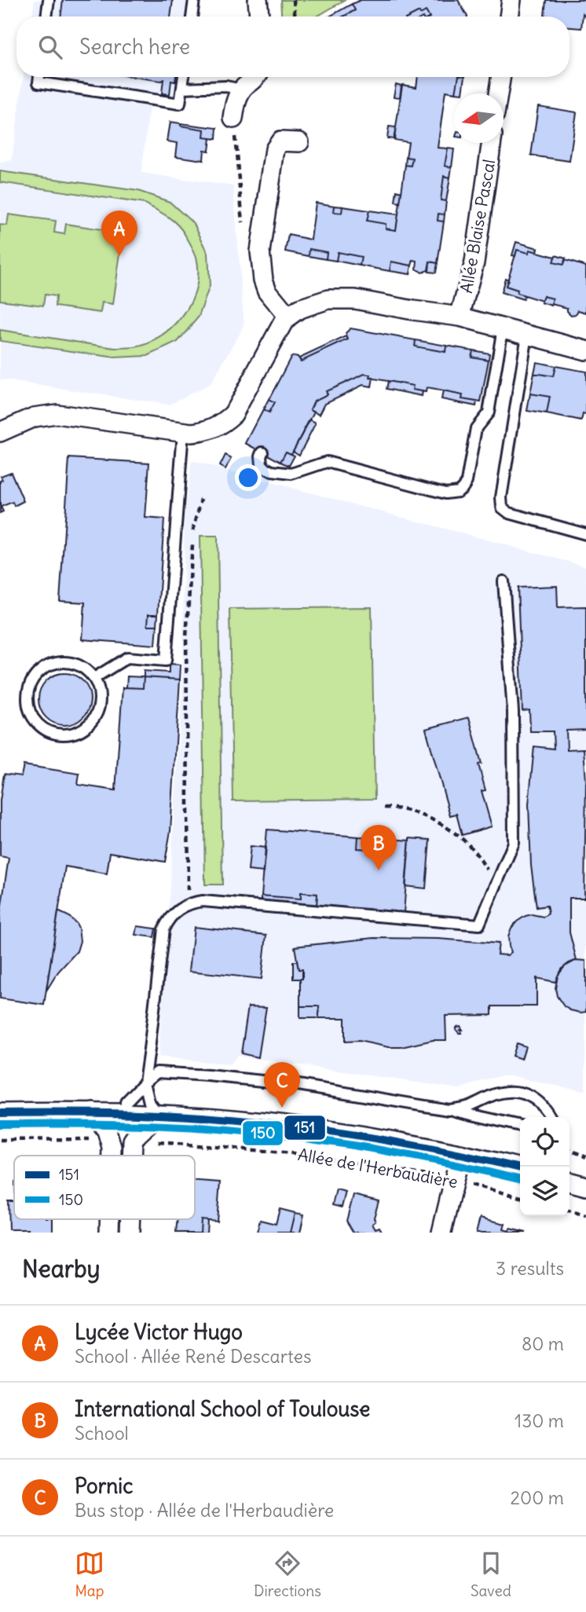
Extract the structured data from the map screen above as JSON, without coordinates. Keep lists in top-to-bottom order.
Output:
{
  "streets": {
    "street": ["Allée Blaise Pascal", "Allée de l'Herbaudière"]
  },
  "lines": ["transit line 151", "transit line 150"],
  "legend": ["151", "150"],
  "north": "left",
  "page": {
    "search": "Search here",
    "pins": ["A", "B", "C"],
    "heading": ["Nearby", "3 results"],
    "list": [
      {
        "mark": "A",
        "name": "Lycée Victor Hugo",
        "note": "School · Allée René Descartes",
        "value": "80 m"
      },
      {
        "mark": "B",
        "name": "International School of Toulouse",
        "note": "School",
        "value": "130 m"
      },
      {
        "mark": "C",
        "name": "Pornic",
        "note": "Bus stop · Allée de l'Herbaudière",
        "value": "200 m"
      }
    ],
    "nav": ["Map", "Directions", "Saved"]
  }
}
